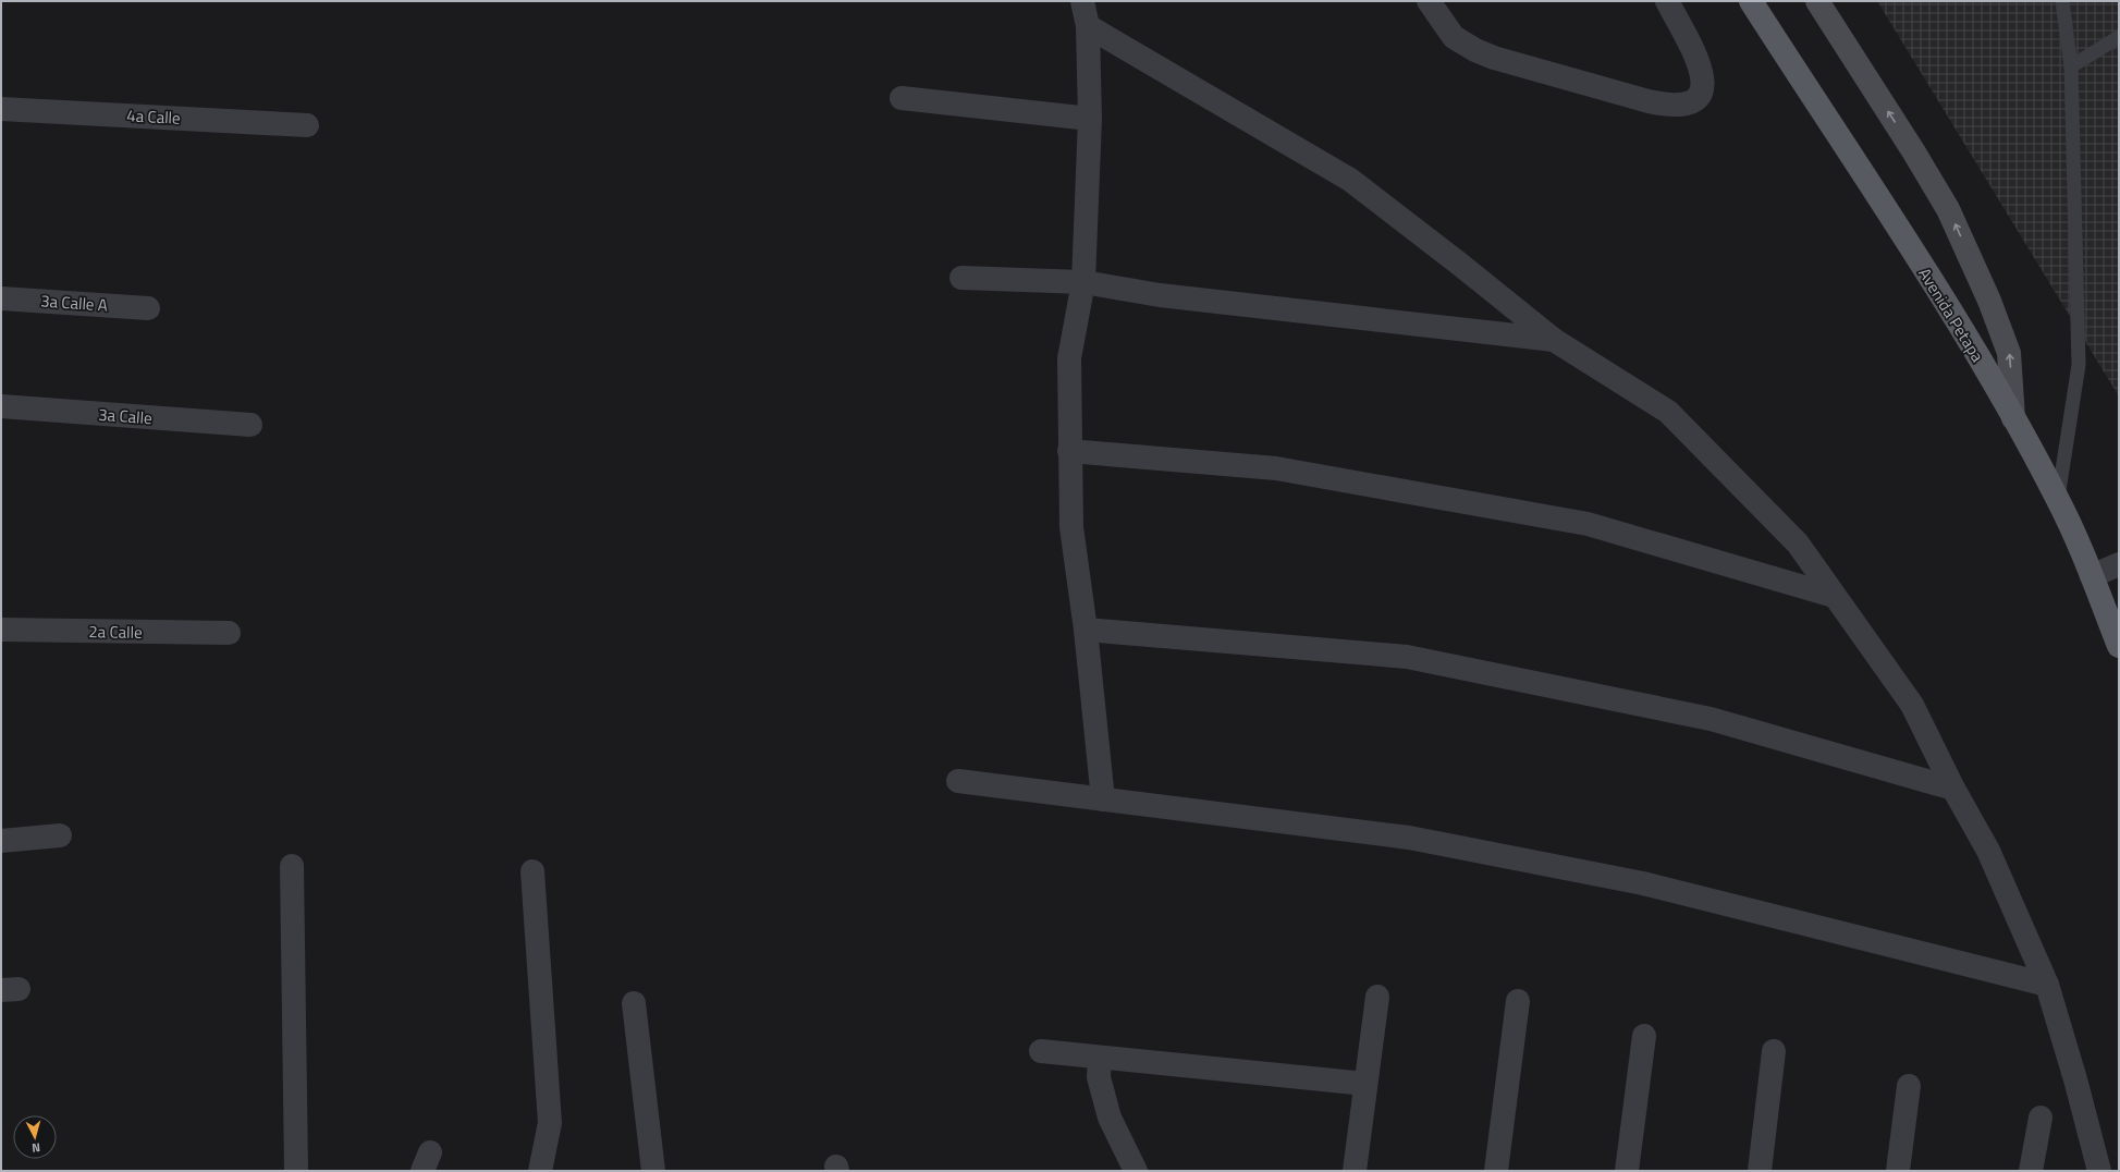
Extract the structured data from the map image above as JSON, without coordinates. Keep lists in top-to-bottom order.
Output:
{
  "streets": {
    "main road": ["Avenida Petapa"],
    "street": [
      "4a Calle",
      "3a Calle A",
      "3a Calle",
      "2a Calle"
    ]
  },
  "north": "bottom"
}
